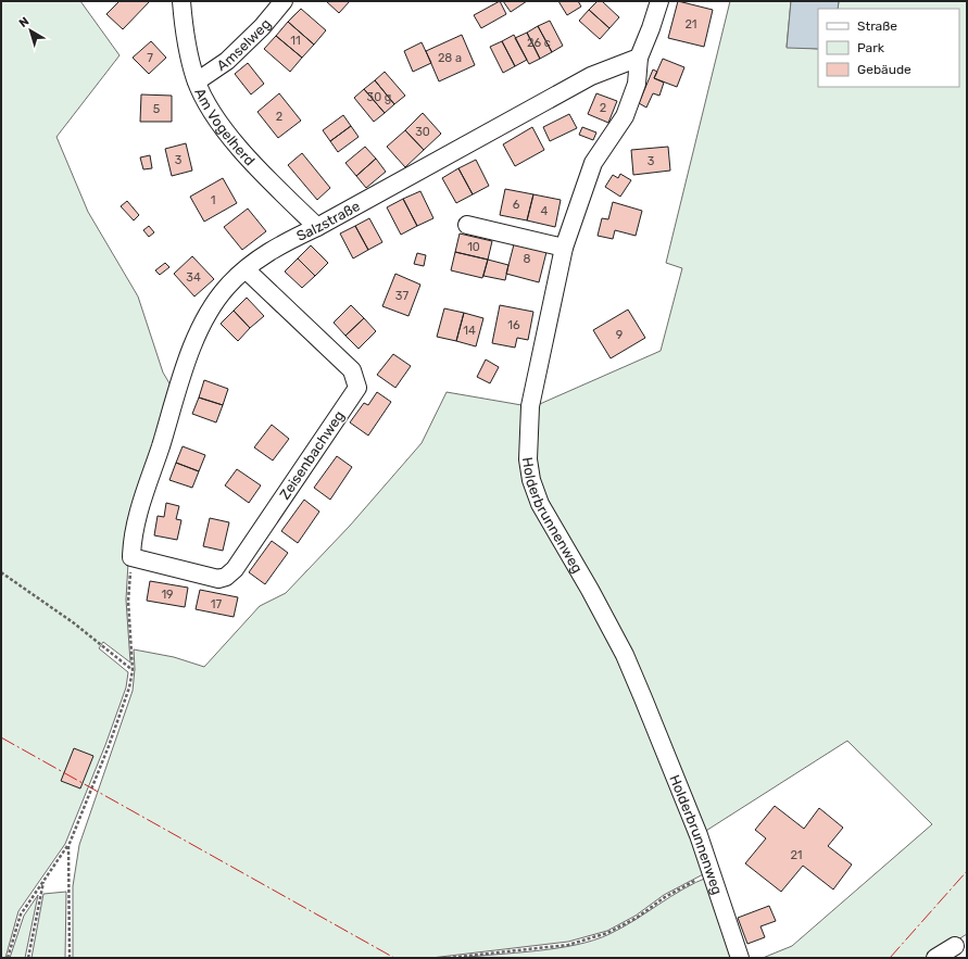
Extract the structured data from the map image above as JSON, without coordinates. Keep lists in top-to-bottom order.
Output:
{
  "streets": {
    "street": [
      "Amselweg",
      "Am Vogelherd",
      "Salzstraße",
      "Zeisenbachweg",
      "Holderbrunnenweg"
    ]
  },
  "crossings": [
    ["Amselweg", "Am Vogelherd"],
    ["Am Vogelherd", "Salzstraße"],
    ["Salzstraße", "Zeisenbachweg"],
    ["Salzstraße", "Holderbrunnenweg"]
  ],
  "house_numbers": [
    "21",
    "11",
    "26 c",
    "7",
    "28 a",
    "30 g",
    "2",
    "5",
    "2",
    "30",
    "3",
    "3",
    "1",
    "6",
    "4",
    "10",
    "8",
    "34",
    "37",
    "16",
    "14",
    "9",
    "19",
    "17",
    "21"
  ],
  "legend": ["Straße", "Park", "Gebäude"],
  "north": "top left"
}
